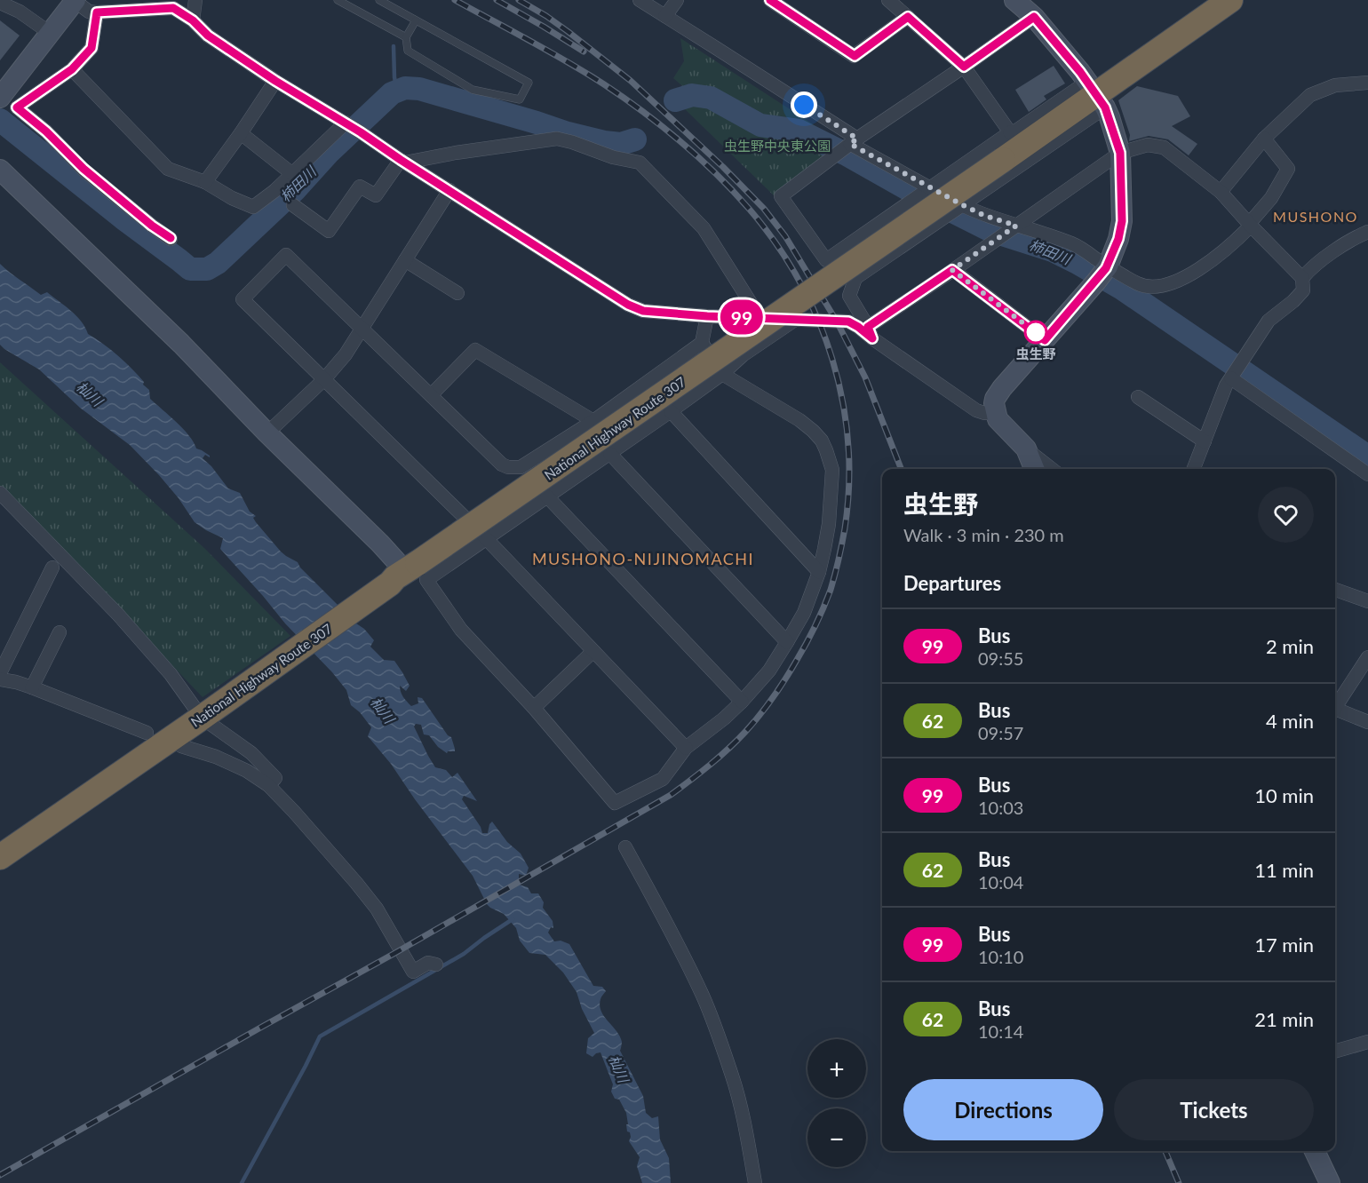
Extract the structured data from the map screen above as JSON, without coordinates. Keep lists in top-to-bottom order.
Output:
{
  "streets": {
    "highway": ["National Highway Route 307"]
  },
  "districts": ["MUSHONO", "MUSHONO-NIJINOMACHI"],
  "water": ["柿田川", "杣川"],
  "parks": ["虫生野中央東公園"],
  "places": ["虫生野"],
  "lines": ["bus line 99"],
  "page": {
    "on_map": "99",
    "heading": [
      ["虫生野", "Walk · 3 min · 230 m"],
      "Departures"
    ],
    "list": [
      {
        "mark": "99",
        "name": "Bus",
        "note": "09:55",
        "value": "2 min"
      },
      {
        "mark": "62",
        "name": "Bus",
        "note": "09:57",
        "value": "4 min"
      },
      {
        "mark": "99",
        "name": "Bus",
        "note": "10:03",
        "value": "10 min"
      },
      {
        "mark": "62",
        "name": "Bus",
        "note": "10:04",
        "value": "11 min"
      },
      {
        "mark": "99",
        "name": "Bus",
        "note": "10:10",
        "value": "17 min"
      },
      {
        "mark": "62",
        "name": "Bus",
        "note": "10:14",
        "value": "21 min"
      }
    ],
    "map_buttons": ["+", "−"],
    "buttons": ["Directions", "Tickets"]
  }
}
